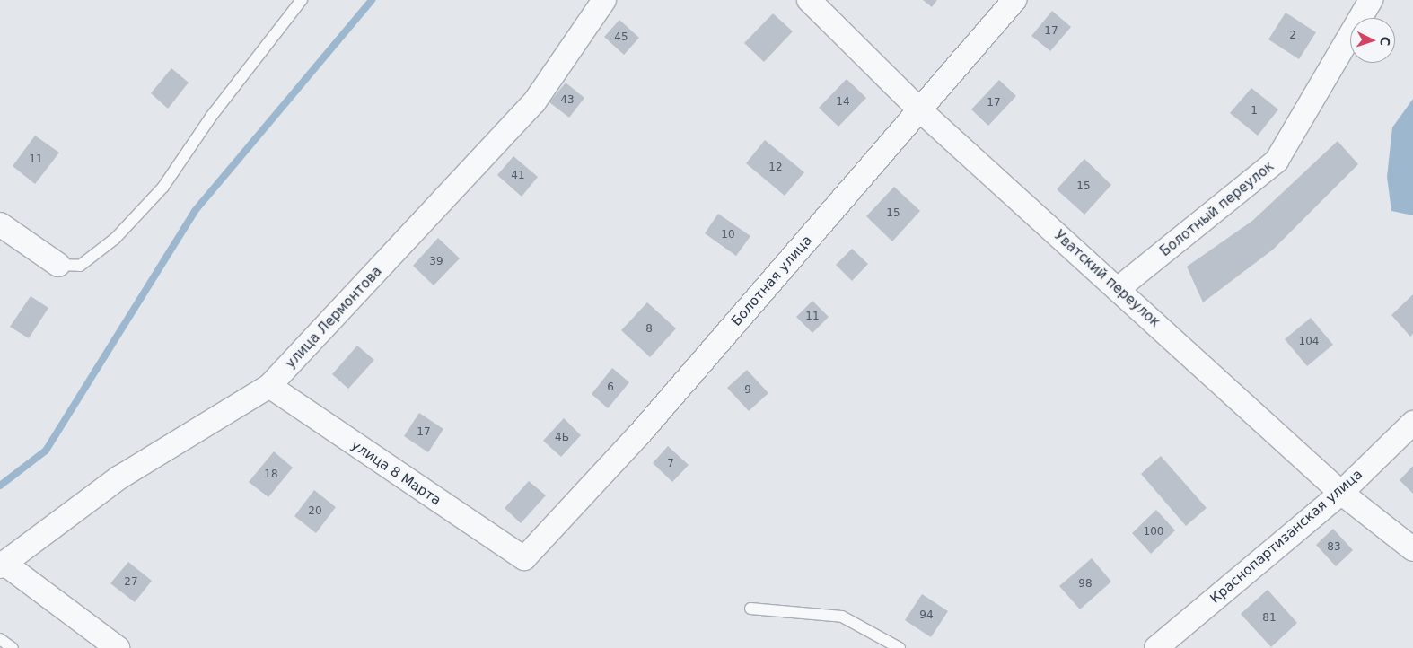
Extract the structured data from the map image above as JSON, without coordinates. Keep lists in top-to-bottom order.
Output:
{
  "streets": {
    "street": [
      "Болотный переулок",
      "Уватский переулок",
      "Болотная улица",
      "улица Лермонтова",
      "улица 8 Марта",
      "Краснопартизанская улица"
    ]
  },
  "crossings": [
    ["Болотный переулок", "Уватский переулок"],
    ["Уватский переулок", "Болотная улица"],
    ["Уватский переулок", "Краснопартизанская улица"],
    ["Болотная улица", "улица 8 Марта"],
    ["улица Лермонтова", "улица 8 Марта"]
  ],
  "house_numbers": [
    "17",
    "2",
    "45",
    "43",
    "14",
    "17",
    "1",
    "11",
    "12",
    "41",
    "15",
    "15",
    "10",
    "39",
    "11",
    "8",
    "104",
    "6",
    "9",
    "17",
    "4Б",
    "7",
    "18",
    "20",
    "100",
    "83",
    "27",
    "98",
    "94",
    "81"
  ],
  "north": "right"
}
